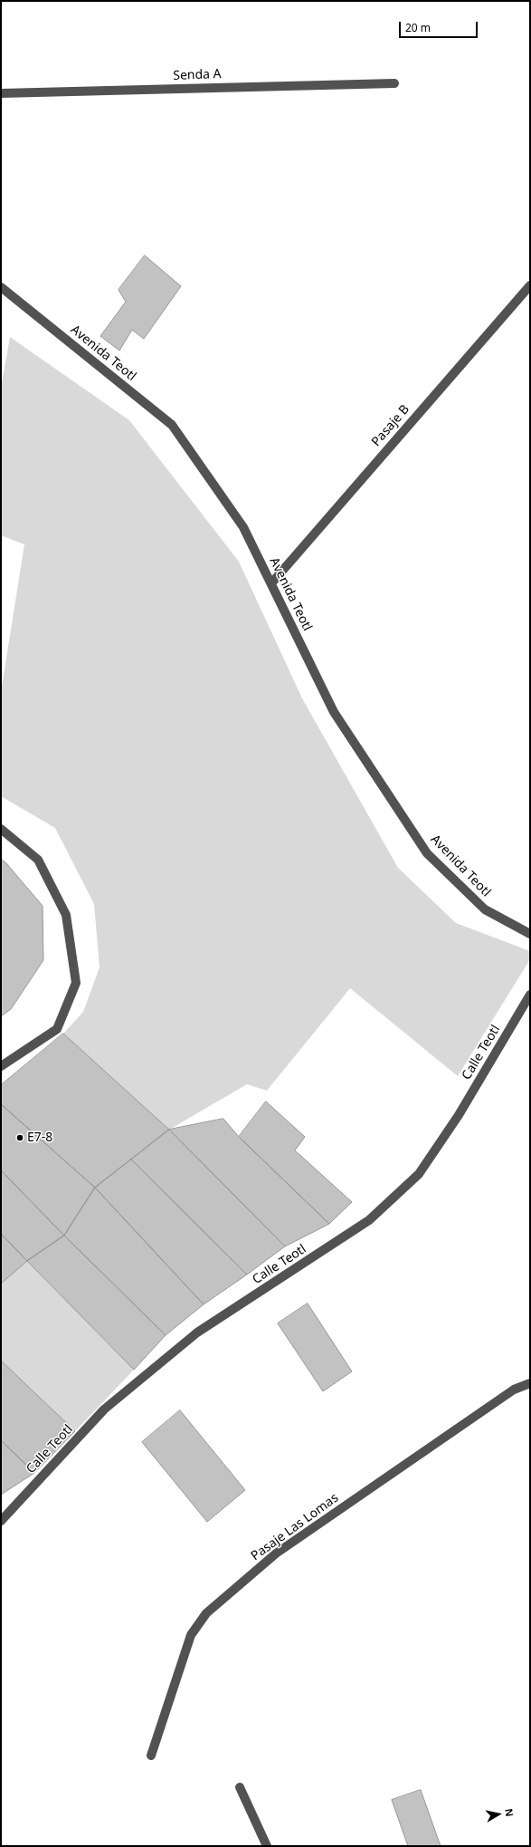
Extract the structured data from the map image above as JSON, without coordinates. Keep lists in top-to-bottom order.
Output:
{
  "streets": {
    "street": [
      "Senda A",
      "Avenida Teotl",
      "Pasaje B",
      "Calle Teotl",
      "Pasaje Las Lomas"
    ]
  },
  "crossings": [
    ["Avenida Teotl", "Pasaje B"]
  ],
  "places": ["E7-8"],
  "scale_bar": "20 m",
  "north": "right"
}
